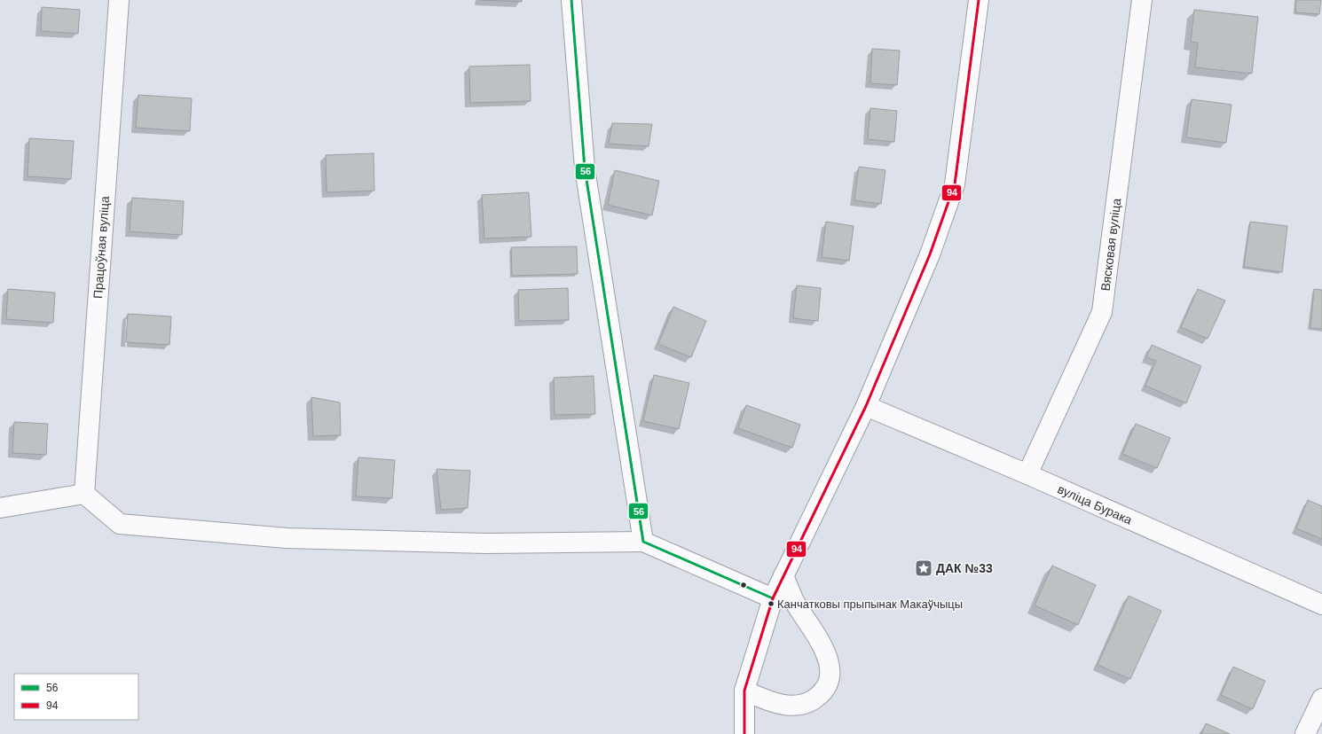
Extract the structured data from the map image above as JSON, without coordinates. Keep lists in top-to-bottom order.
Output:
{
  "streets": {
    "street": ["Вясковая вуліца", "Працоўная вуліца", "вуліца Бурака"]
  },
  "crossings": [
    ["Вясковая вуліца", "вуліца Бурака"]
  ],
  "places": {
    "place": ["ДАК №33"],
    "other": ["Канчатковы прыпынак Макаўчыцы"]
  },
  "lines": ["transit line 56", "transit line 94"],
  "legend": ["56", "94"]
}
